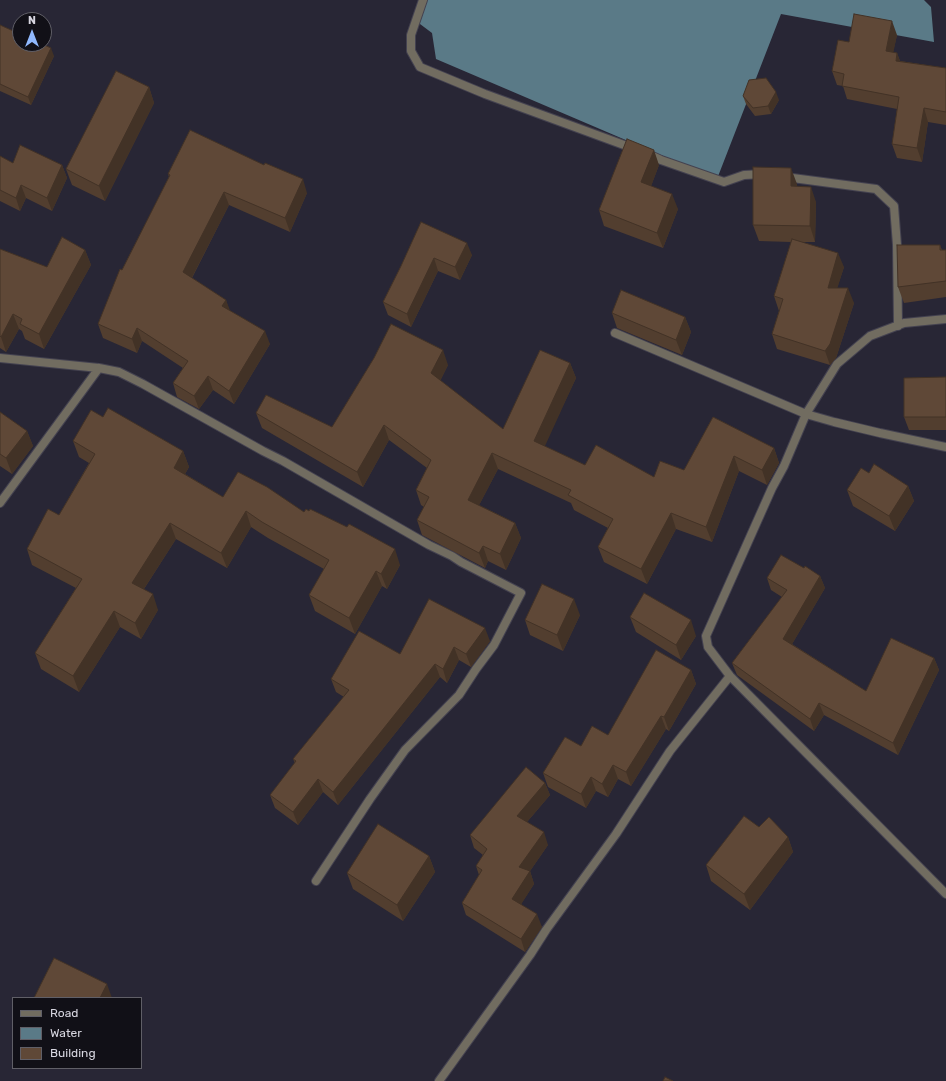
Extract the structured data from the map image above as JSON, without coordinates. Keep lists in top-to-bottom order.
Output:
{
  "legend": ["Road", "Water", "Building"],
  "north": "top"
}
